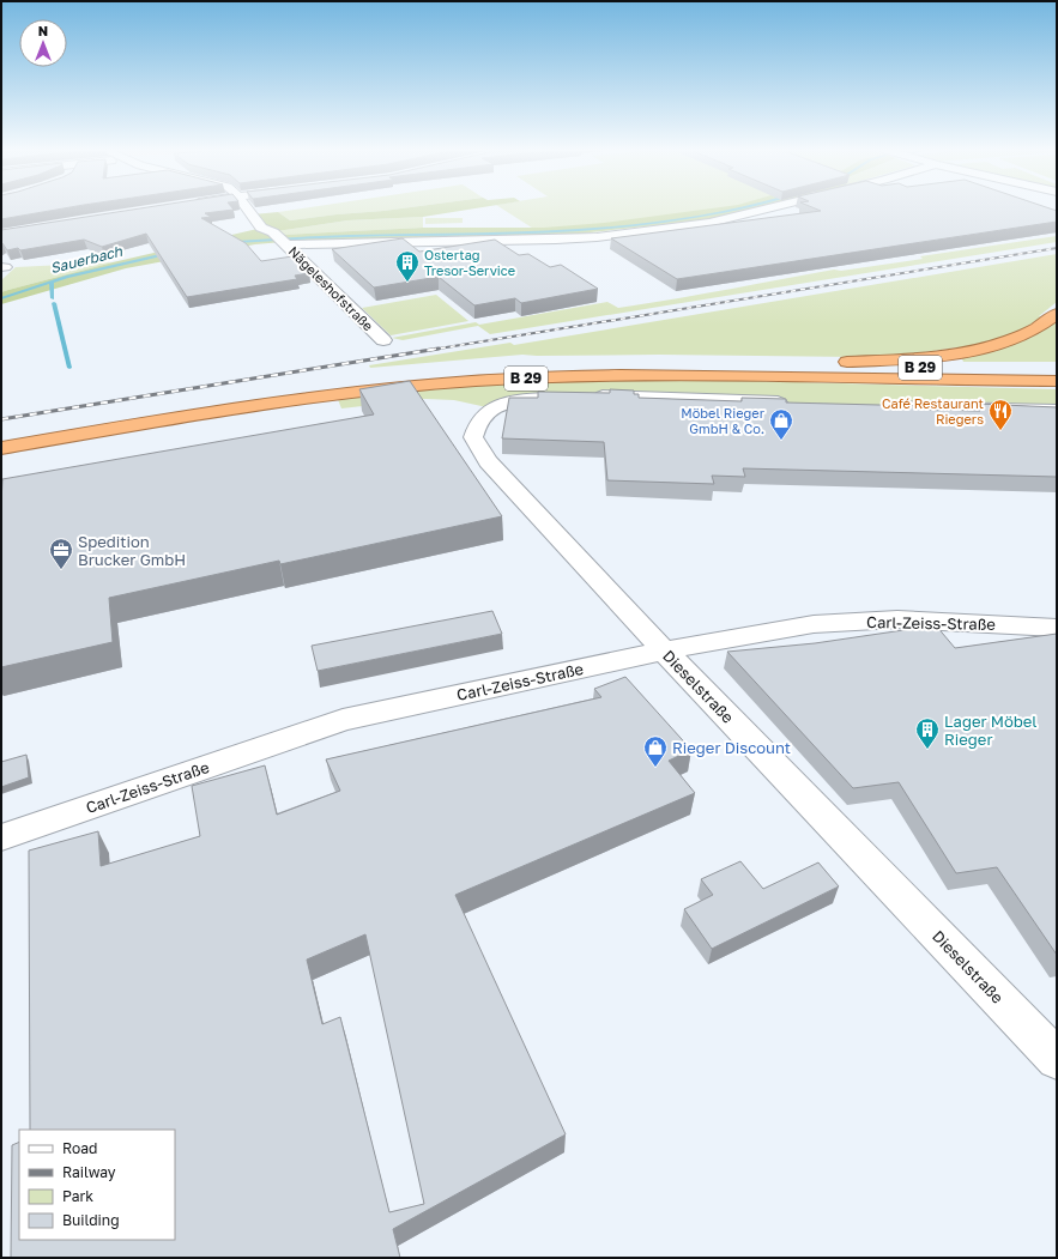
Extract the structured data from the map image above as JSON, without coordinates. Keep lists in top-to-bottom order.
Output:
{
  "streets": {
    "highway": ["B 29"],
    "street": ["Nägeleshofstraße", "Carl-Zeiss-Straße", "Dieselstraße"]
  },
  "crossings": [
    ["Carl-Zeiss-Straße", "Dieselstraße"]
  ],
  "water": ["Sauerbach"],
  "places": {
    "building": ["Ostertag Tresor-Service", "Lager Möbel Rieger"],
    "restaurant": ["Café Restaurant Riegers"],
    "shop": ["Möbel Rieger GmbH & Co.", "Rieger Discount"],
    "office": ["Spedition Brucker GmbH"]
  },
  "legend": [
    "Road",
    "Railway",
    "Park",
    "Building"
  ],
  "north": "top"
}
